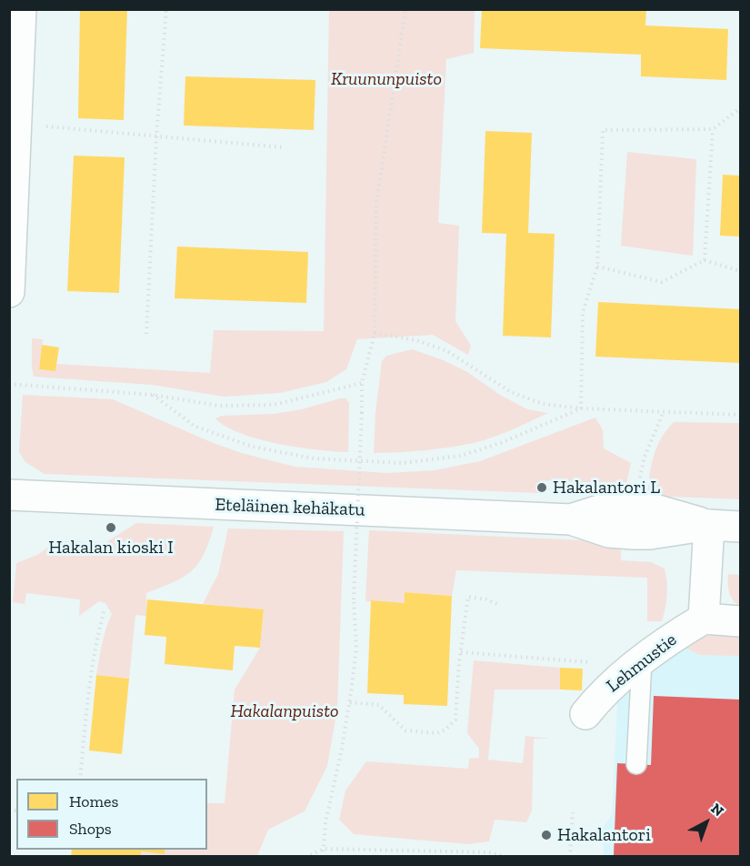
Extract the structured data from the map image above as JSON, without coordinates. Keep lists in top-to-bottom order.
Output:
{
  "streets": {
    "street": ["Eteläinen kehäkatu", "Lehmustie"]
  },
  "parks": ["Kruununpuisto", "Hakalanpuisto"],
  "places": ["Hakalantori L", "Hakalan kioski I", "Hakalantori"],
  "legend": ["Homes", "Shops"],
  "north": "top right"
}
